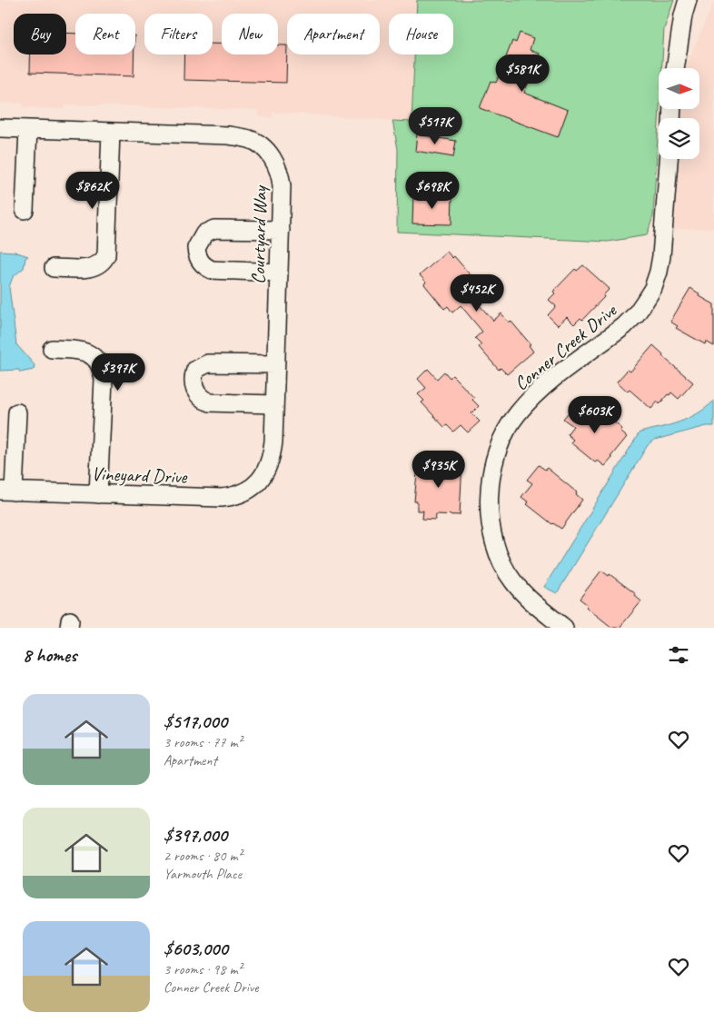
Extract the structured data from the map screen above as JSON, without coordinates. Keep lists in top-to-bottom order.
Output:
{
  "streets": {
    "street": ["Courtyard Way", "Conner Creek Drive", "Vineyard Drive"]
  },
  "crossings": [
    ["Courtyard Way", "Vineyard Drive"]
  ],
  "north": "right",
  "page": {
    "chip": [
      "Buy",
      "Rent",
      "Filters",
      "New",
      "Apartment",
      "House"
    ],
    "price": [
      "$581K",
      "$517K",
      "$862K",
      "$698K",
      "$452K",
      "$397K",
      "$603K",
      "$935K"
    ],
    "heading": "8 homes",
    "list": [
      {
        "name": "$517,000",
        "note": "3 rooms · 77 m² · Apartment"
      },
      {
        "name": "$397,000",
        "note": "2 rooms · 80 m² · Yarmouth Place"
      },
      {
        "name": "$603,000",
        "note": "3 rooms · 98 m² · Conner Creek Drive"
      }
    ]
  }
}
